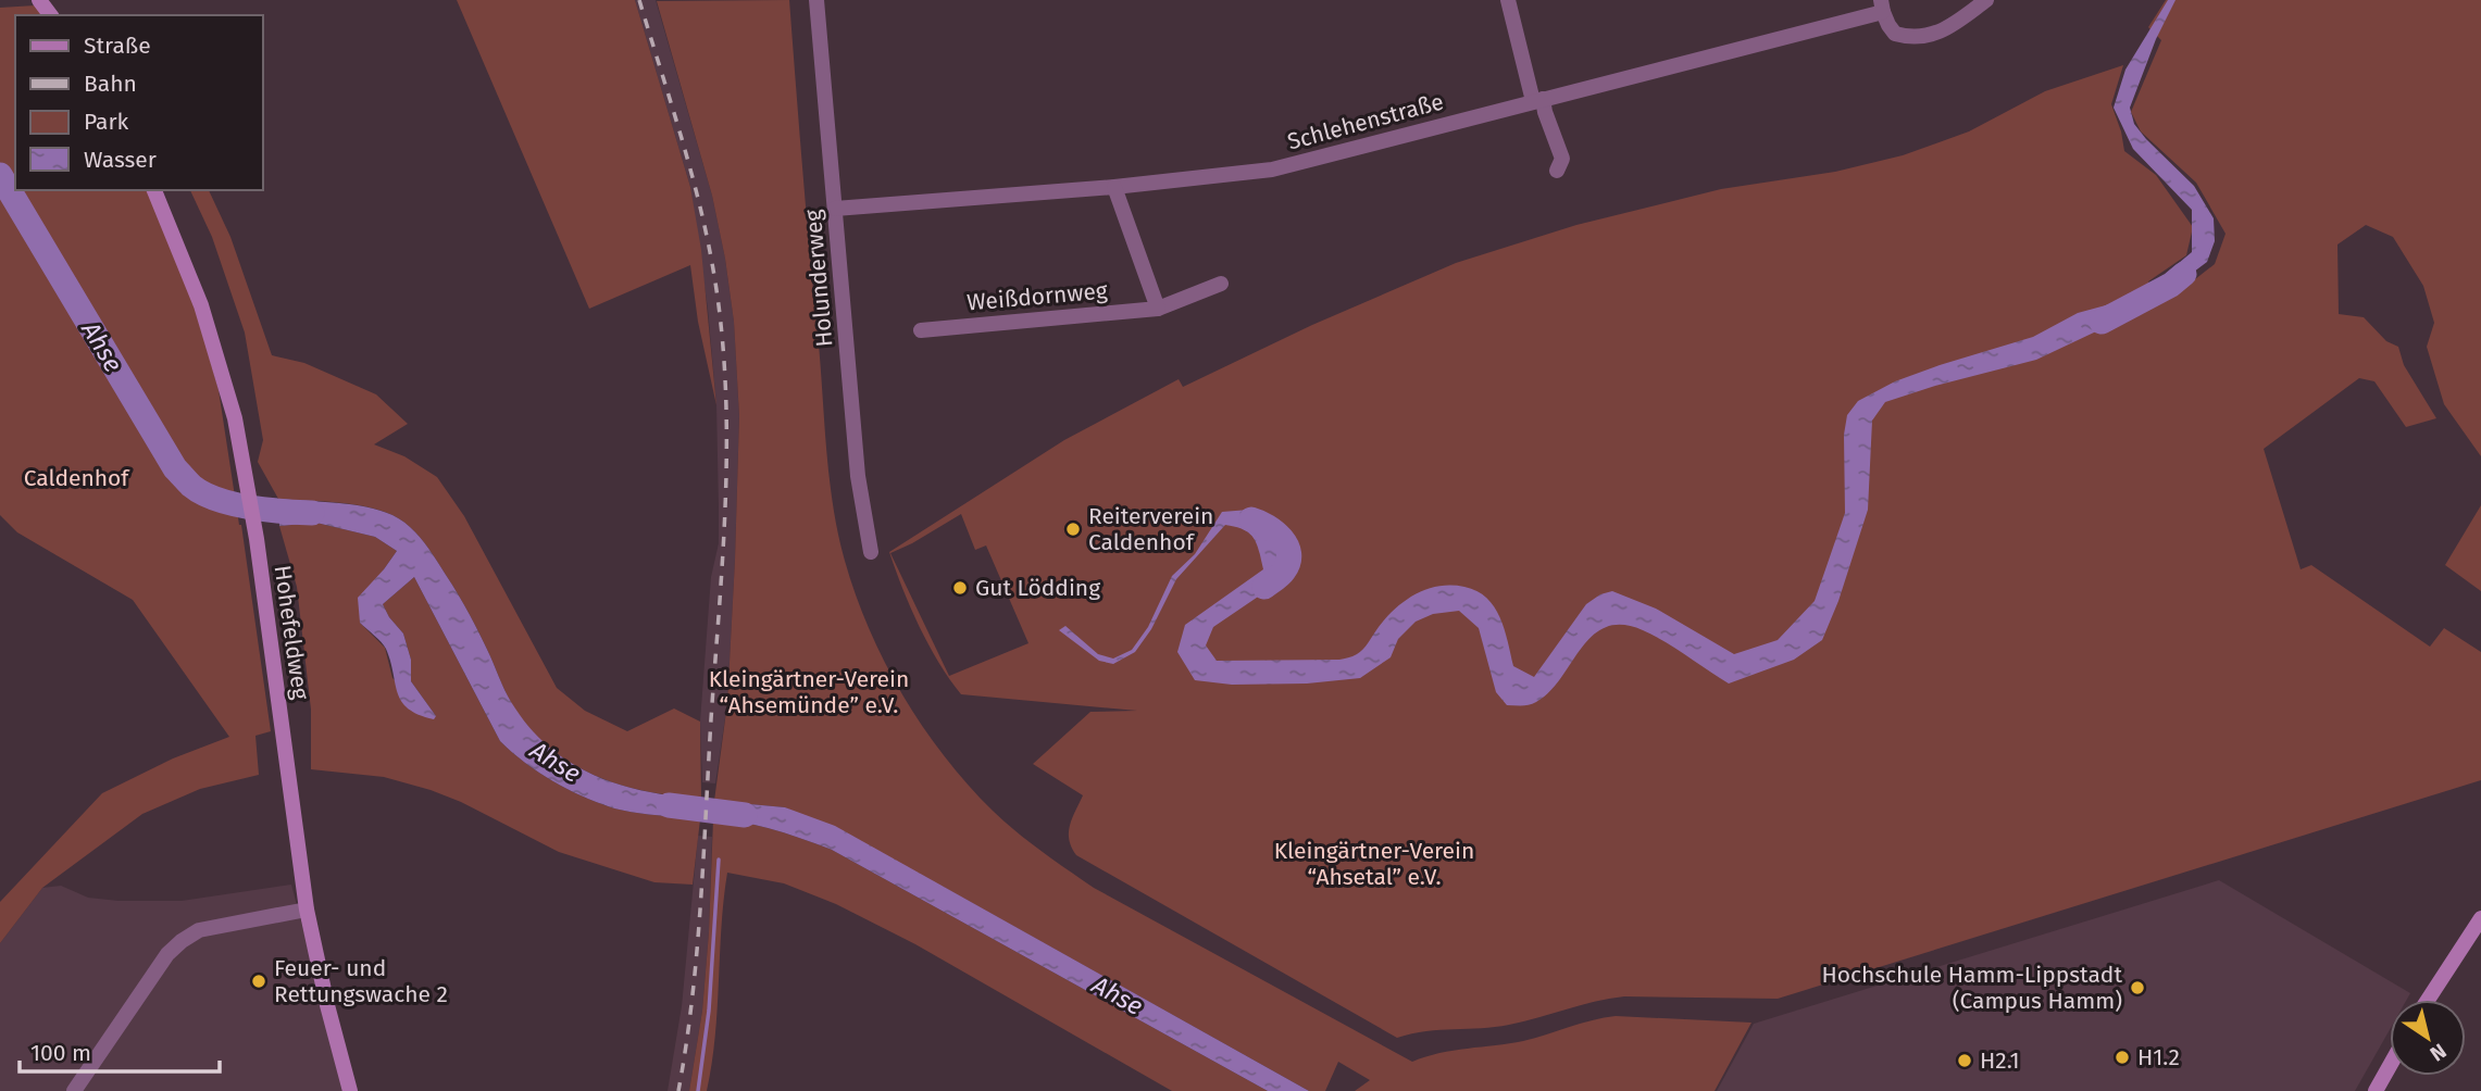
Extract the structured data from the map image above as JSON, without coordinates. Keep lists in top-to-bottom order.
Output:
{
  "streets": {
    "main road": ["Hohefeldweg"],
    "street": ["Schlehenstraße", "Holunderweg", "Weißdornweg"]
  },
  "crossings": [
    ["Schlehenstraße", "Holunderweg"]
  ],
  "water": ["Ahse"],
  "parks": ["Caldenhof", "Kleingärtner-Verein “Ahsemünde” e.V.", "Kleingärtner-Verein “Ahsetal” e.V."],
  "places": [
    "Reiterverein Caldenhof",
    "Gut Lödding",
    "Feuer- und Rettungswache 2",
    "Hochschule Hamm-Lippstadt (Campus Hamm)",
    "H1.2",
    "H2.1"
  ],
  "legend": [
    "Straße",
    "Bahn",
    "Park",
    "Wasser"
  ],
  "scale_bar": "100 m",
  "north": "bottom right"
}
